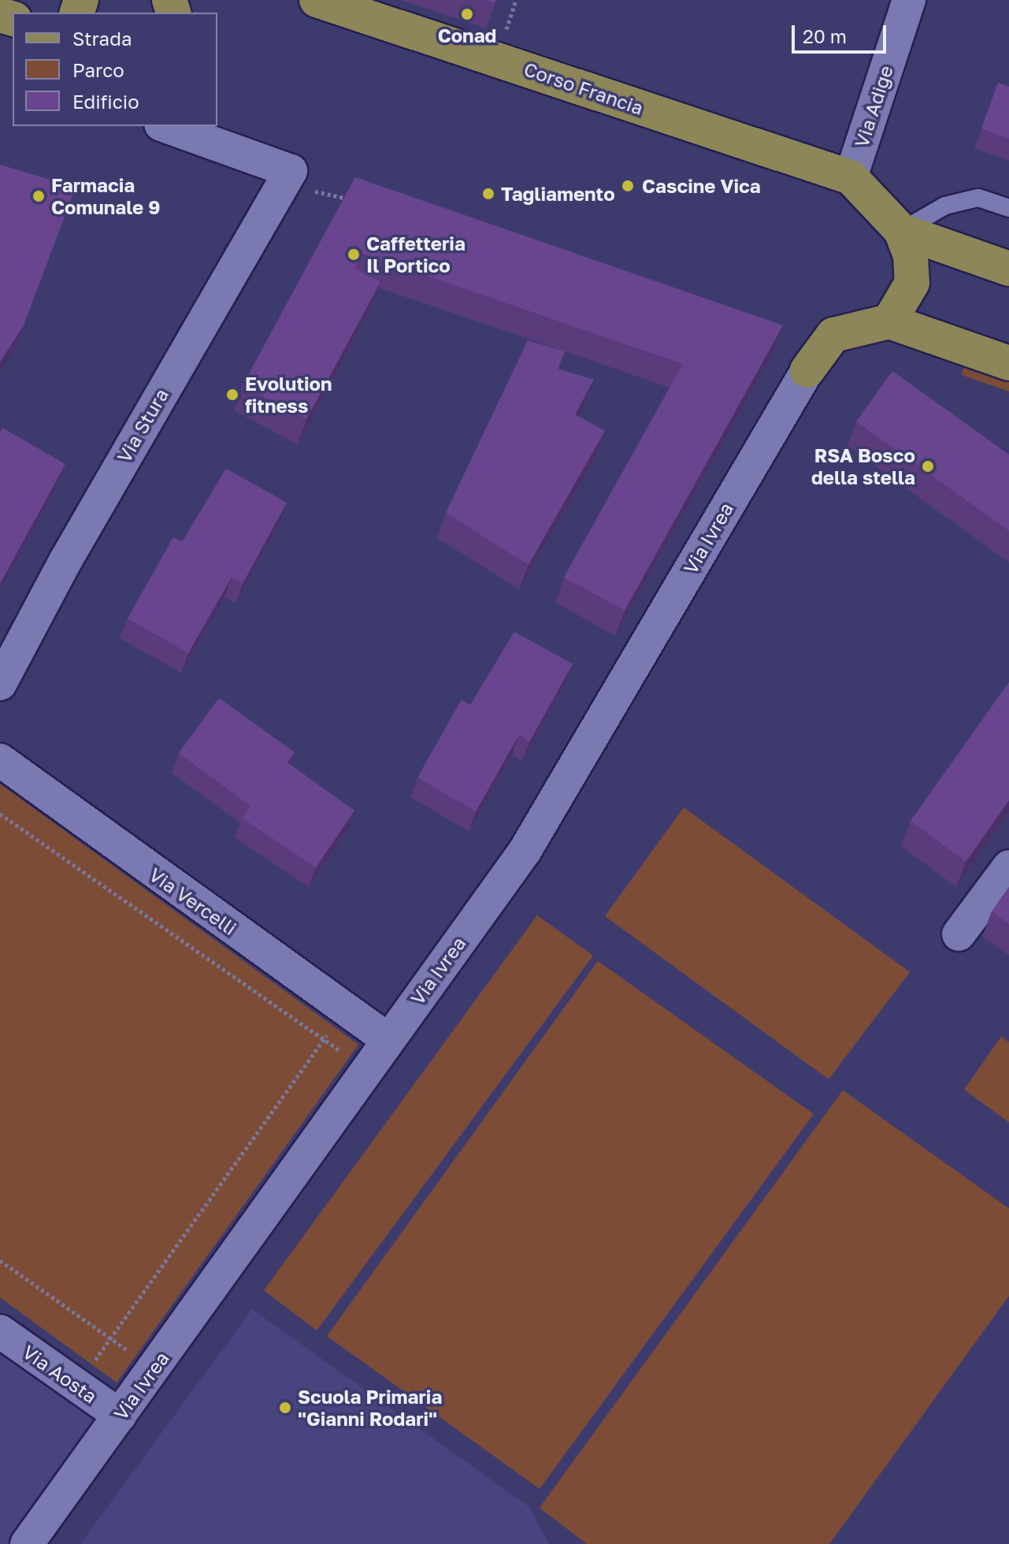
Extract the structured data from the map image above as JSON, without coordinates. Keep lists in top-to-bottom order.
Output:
{
  "streets": {
    "main road": ["Corso Francia"],
    "street": [
      "Via Adige",
      "Via Stura",
      "Via Ivrea",
      "Via Vercelli",
      "Via Aosta"
    ]
  },
  "crossings": [
    ["Corso Francia", "Via Adige"],
    ["Via Ivrea", "Via Vercelli"],
    ["Via Ivrea", "Via Aosta"]
  ],
  "places": [
    "Conad",
    "Cascine Vica",
    "Tagliamento",
    "Farmacia Comunale 9",
    "Caffetteria Il Portico",
    "Evolution fitness",
    "RSA Bosco della stella",
    "Scuola Primaria \"Gianni Rodari\""
  ],
  "legend": ["Strada", "Parco", "Edificio"],
  "scale_bar": "20 m"
}
